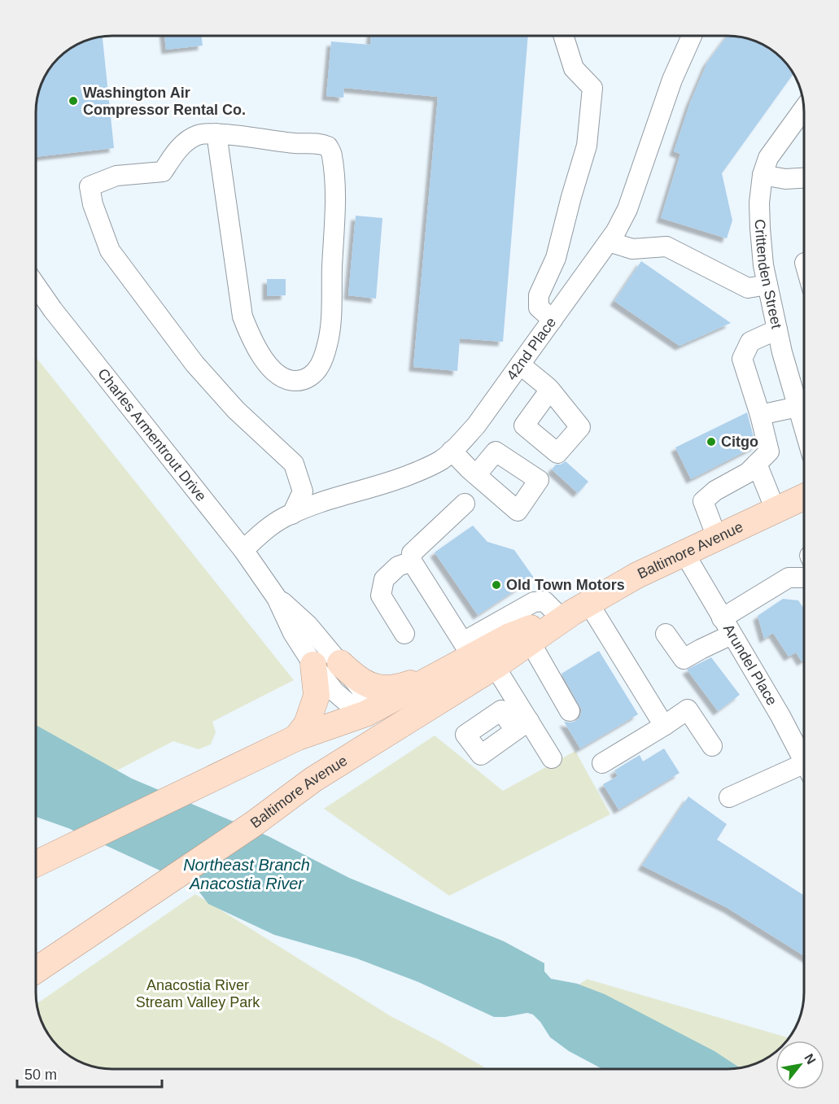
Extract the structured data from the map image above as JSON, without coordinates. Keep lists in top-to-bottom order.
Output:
{
  "streets": {
    "main road": ["Baltimore Avenue"],
    "street": [
      "Crittenden Street",
      "42nd Place",
      "Charles Armentrout Drive",
      "Arundel Place"
    ]
  },
  "crossings": [
    ["42nd Place", "Charles Armentrout Drive"],
    ["Charles Armentrout Drive", "Baltimore Avenue"],
    ["Baltimore Avenue", "Arundel Place"]
  ],
  "water": ["Northeast Branch Anacostia River"],
  "parks": ["Anacostia River Stream Valley Park"],
  "places": ["Washington Air Compressor Rental Co.", "Citgo", "Old Town Motors"],
  "scale_bar": "50 m",
  "north": "top right"
}
